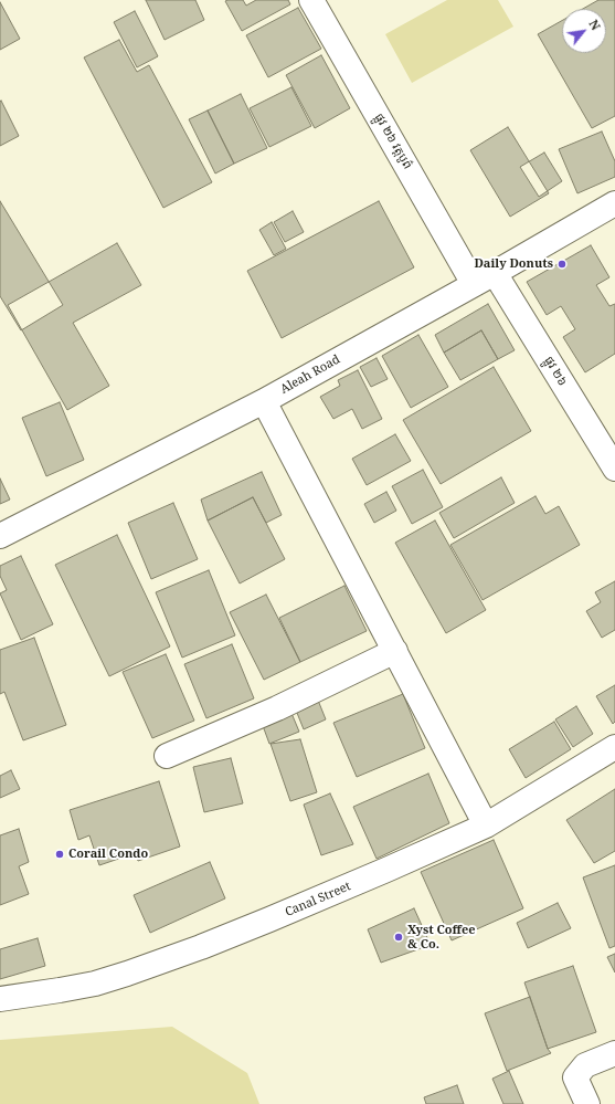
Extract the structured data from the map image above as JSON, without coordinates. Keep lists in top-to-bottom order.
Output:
{
  "streets": {
    "street": [
      "ផ្លូវ ២៦ វត្តបូព៌",
      "ផ្លូវ ២៦",
      "Aleah Road",
      "Canal Street"
    ]
  },
  "crossings": [
    ["ផ្លូវ ២៦ វត្តបូព៌", "Aleah Road"],
    ["ផ្លូវ ២៦", "Aleah Road"]
  ],
  "places": ["Daily Donuts", "Corail Condo", "Xyst Coffee & Co."],
  "north": "top right"
}
